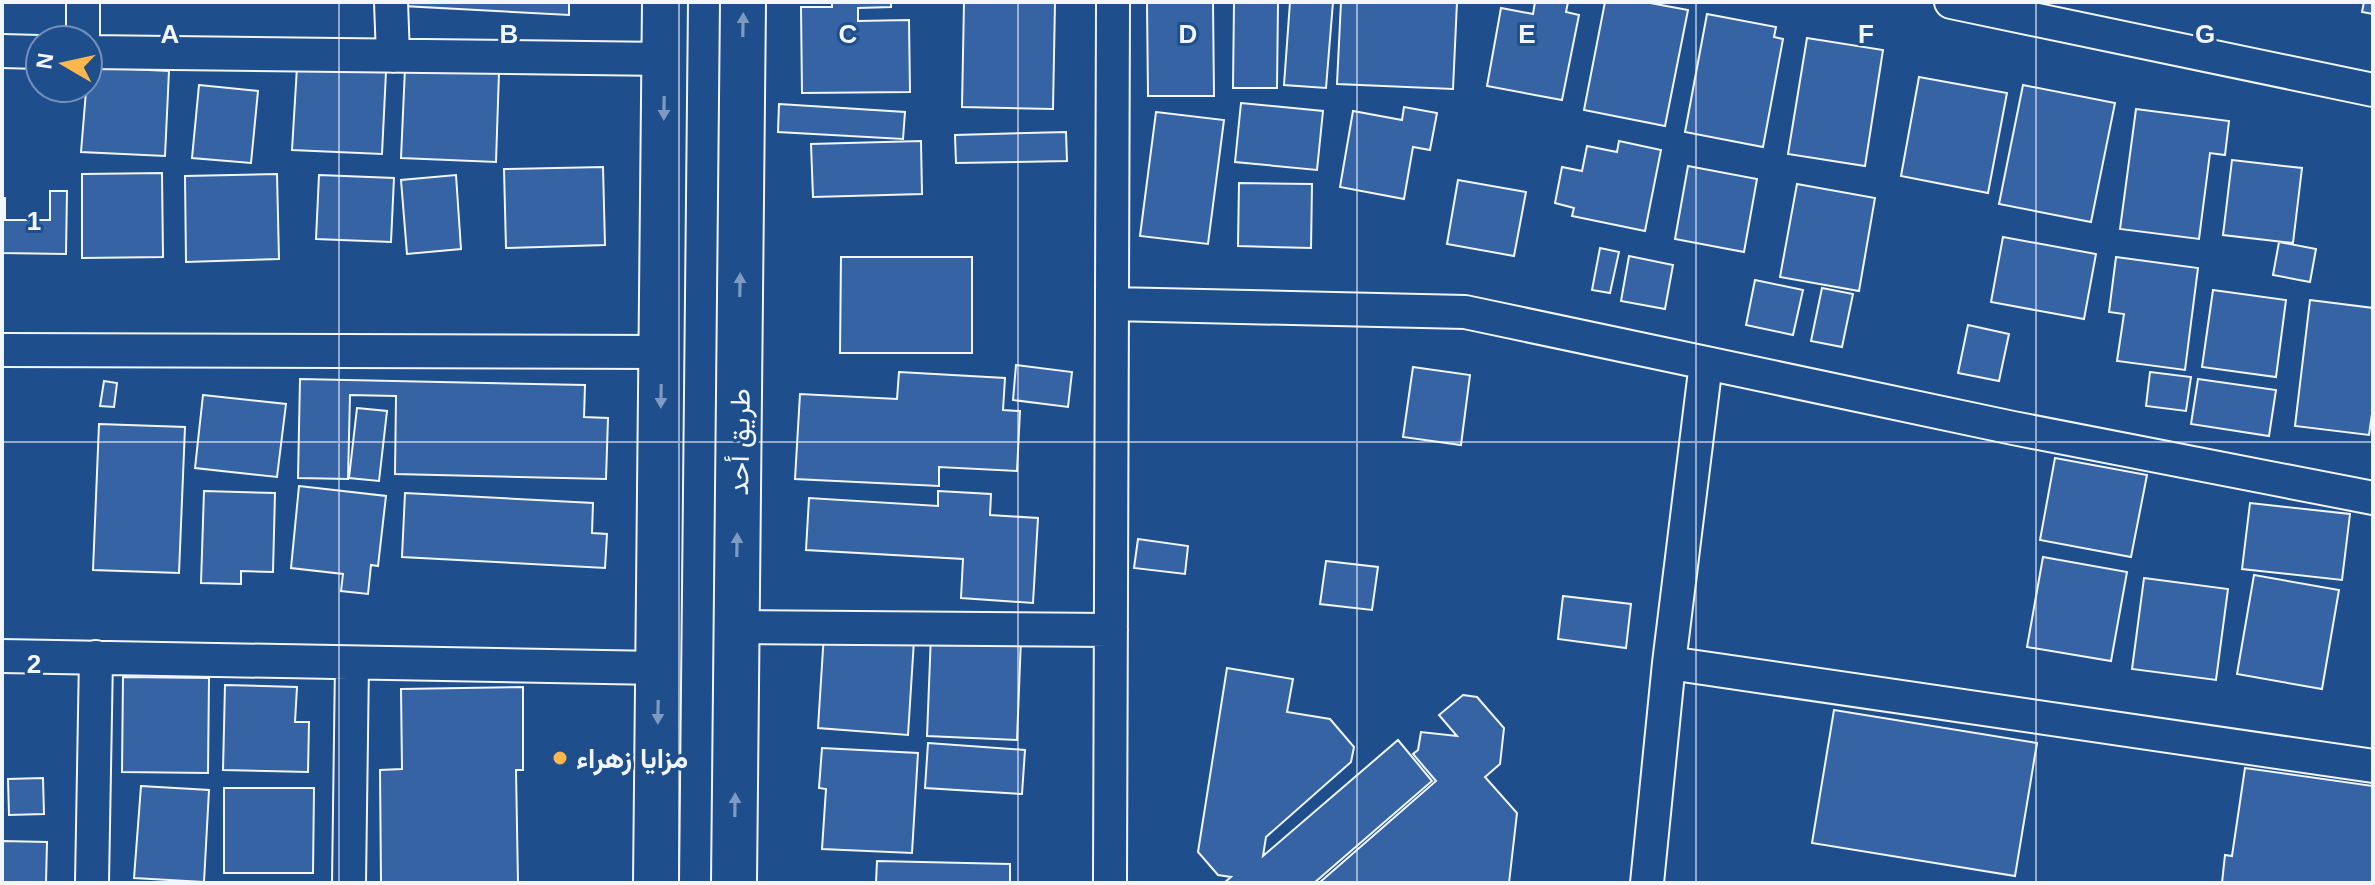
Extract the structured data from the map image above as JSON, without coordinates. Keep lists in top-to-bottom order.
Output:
{
  "streets": {
    "main road": ["طريق أحد"]
  },
  "places": ["مزايا زهراء"],
  "north": "left",
  "grid": {
    "columns": [
      "A",
      "B",
      "C",
      "D",
      "E",
      "F",
      "G"
    ],
    "rows": ["1", "2"]
  }
}
